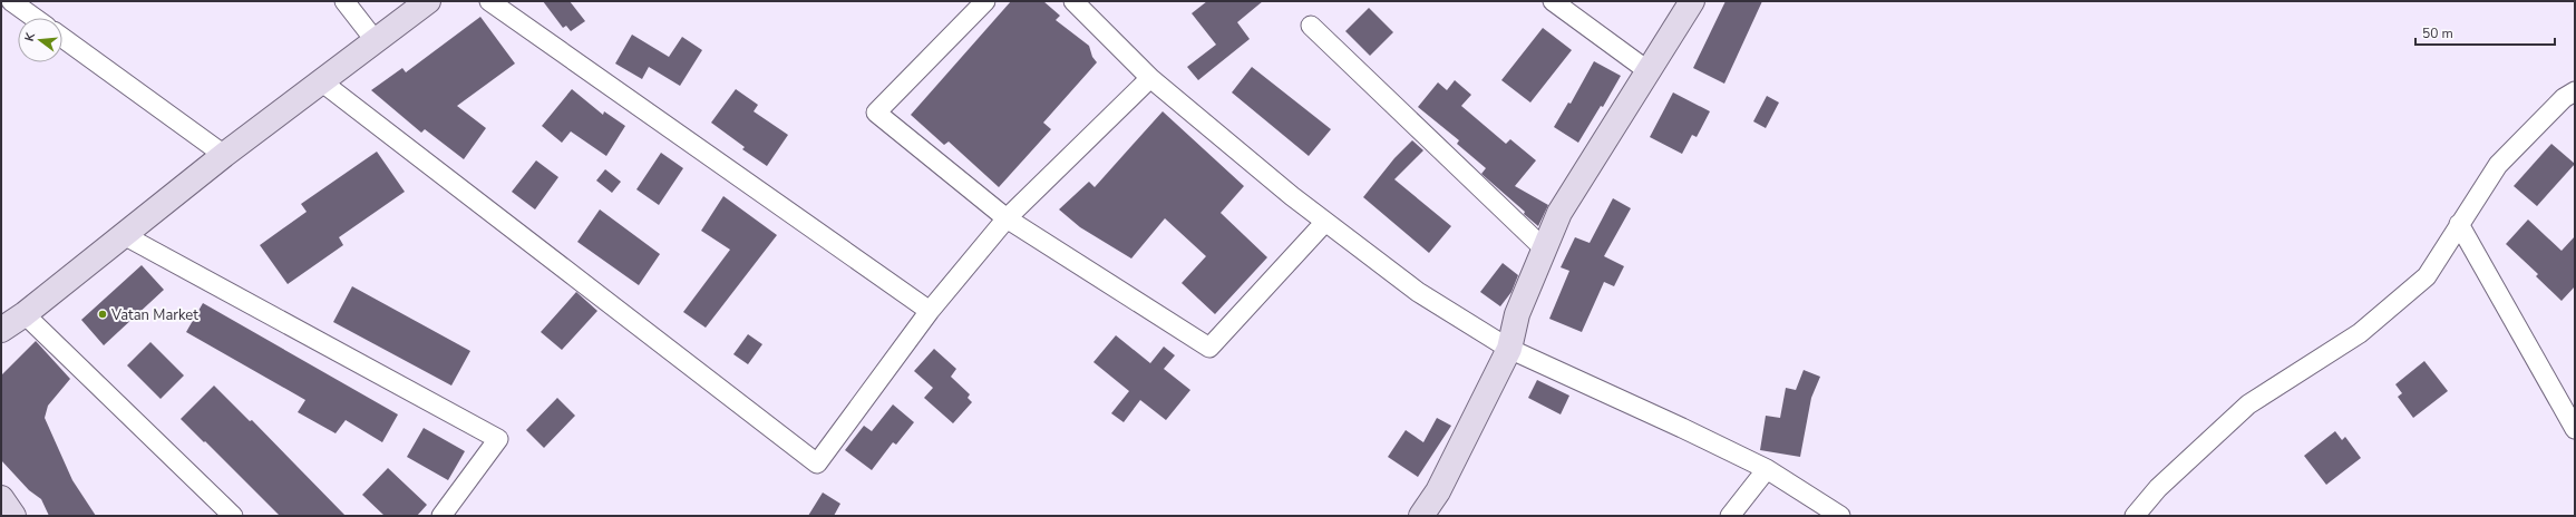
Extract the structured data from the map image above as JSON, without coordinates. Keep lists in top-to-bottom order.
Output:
{
  "places": ["Vatan Market"],
  "scale_bar": "50 m",
  "north": "left"
}
